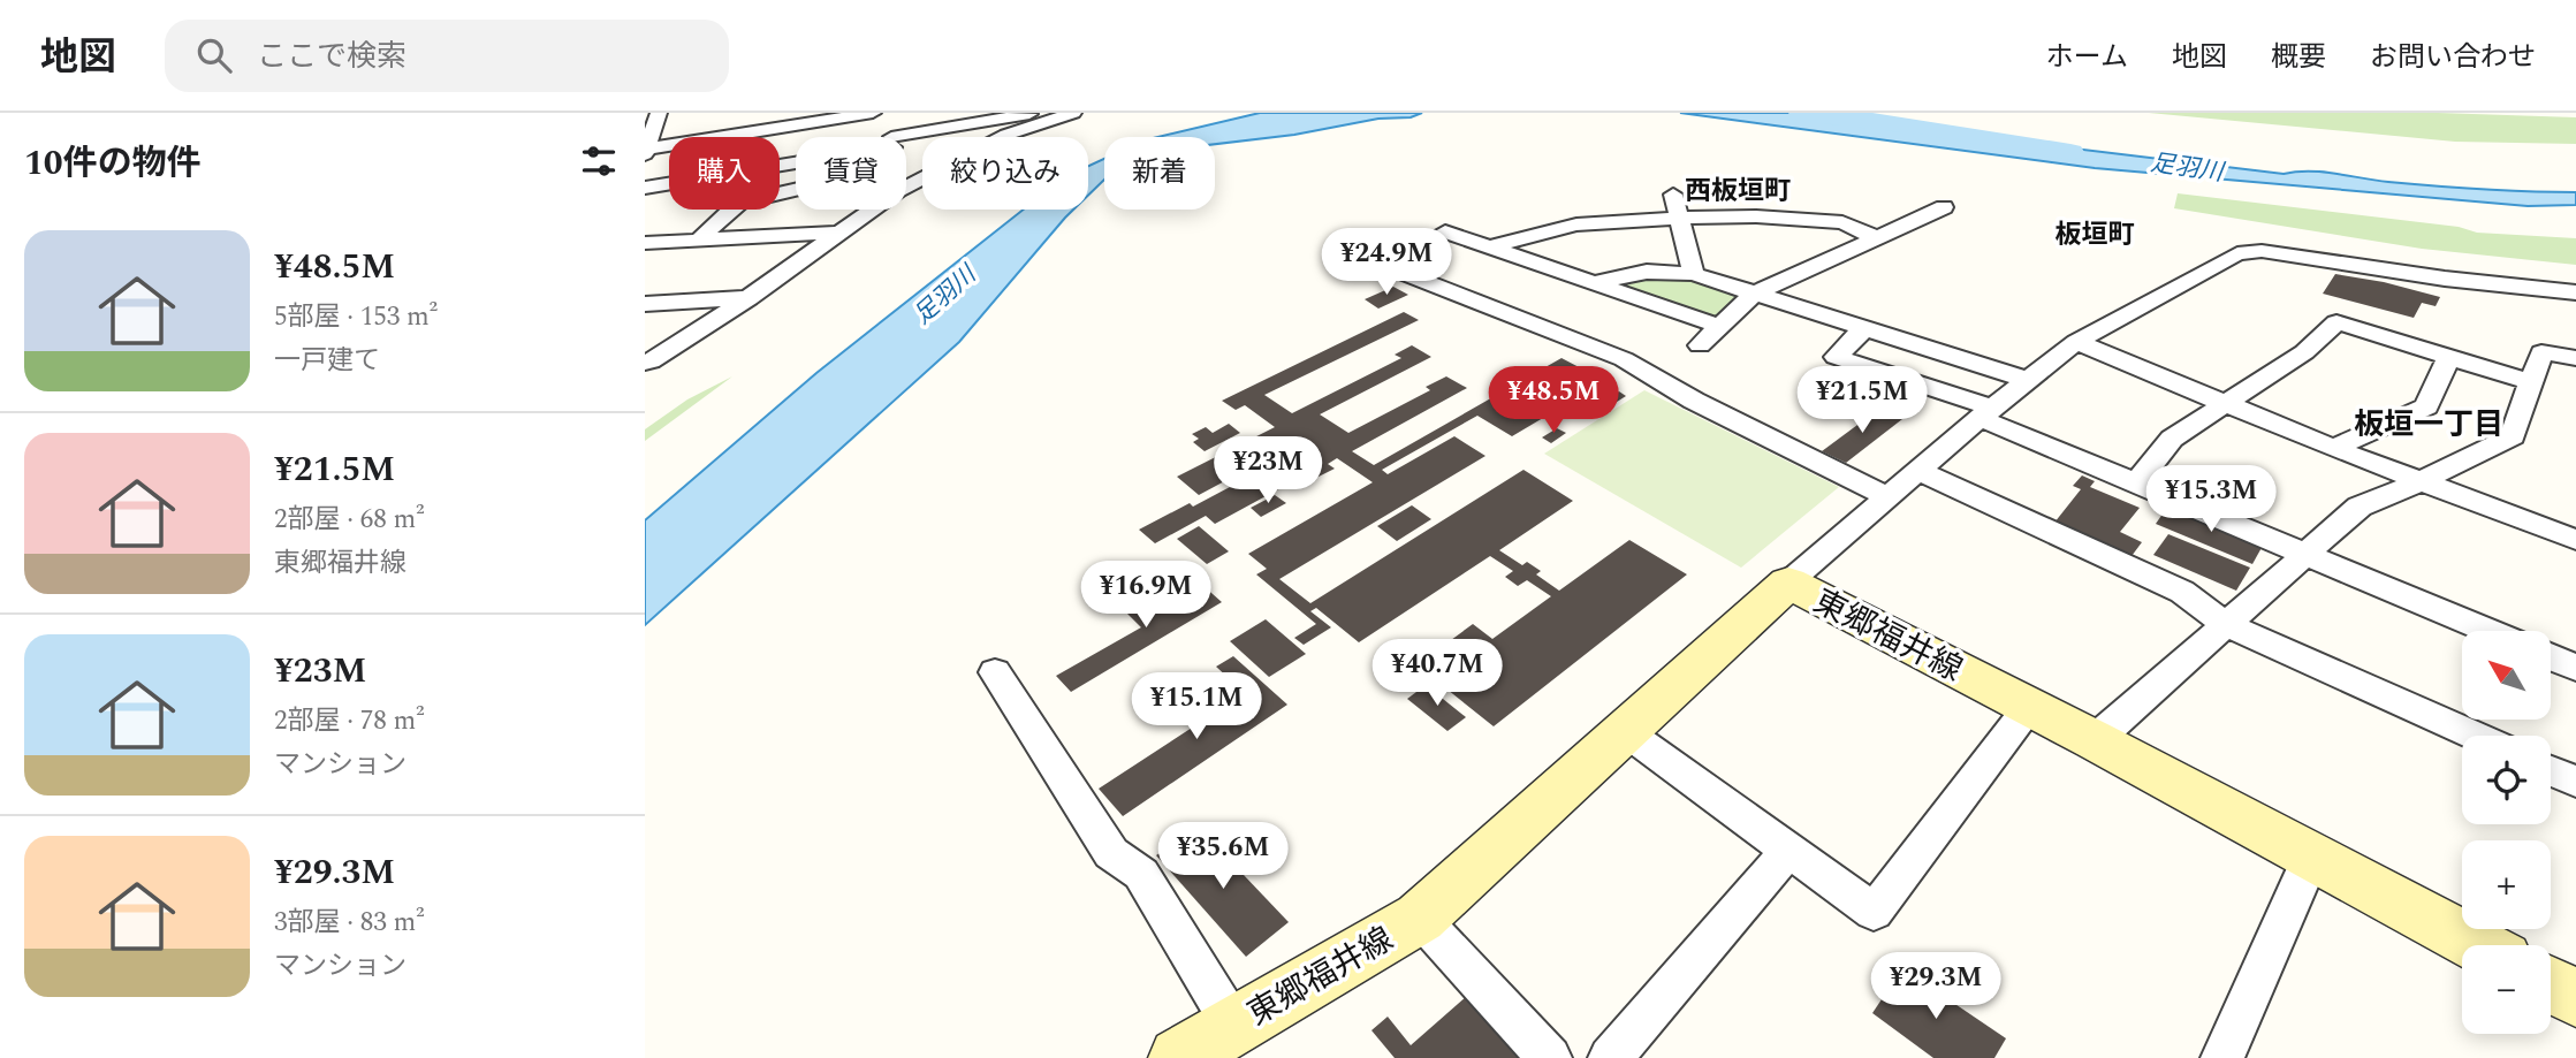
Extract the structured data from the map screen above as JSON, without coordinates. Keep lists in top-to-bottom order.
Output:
{
  "streets": {
    "main road": ["東郷福井線"]
  },
  "districts": ["西板垣町", "板垣町", "板垣一丁目"],
  "water": ["足羽川"],
  "north": "top left",
  "page": {
    "header": "地図",
    "search": "ここで検索",
    "nav": [
      "ホーム",
      "地図",
      "概要",
      "お問い合わせ"
    ],
    "heading": "10件の物件",
    "chip": [
      "購入",
      "賃貸",
      "絞り込み",
      "新着"
    ],
    "list": [
      {
        "name": "¥48.5M",
        "note": "5部屋 · 153 m² · 一戸建て"
      },
      {
        "name": "¥21.5M",
        "note": "2部屋 · 68 m² · 東郷福井線"
      },
      {
        "name": "¥23M",
        "note": "2部屋 · 78 m² · マンション"
      },
      {
        "name": "¥29.3M",
        "note": "3部屋 · 83 m² · マンション"
      }
    ],
    "price": [
      "¥24.9M",
      "¥48.5M",
      "¥21.5M",
      "¥23M",
      "¥15.3M",
      "¥16.9M",
      "¥40.7M",
      "¥15.1M",
      "¥35.6M",
      "¥29.3M"
    ],
    "map_buttons": ["+", "−"]
  }
}
